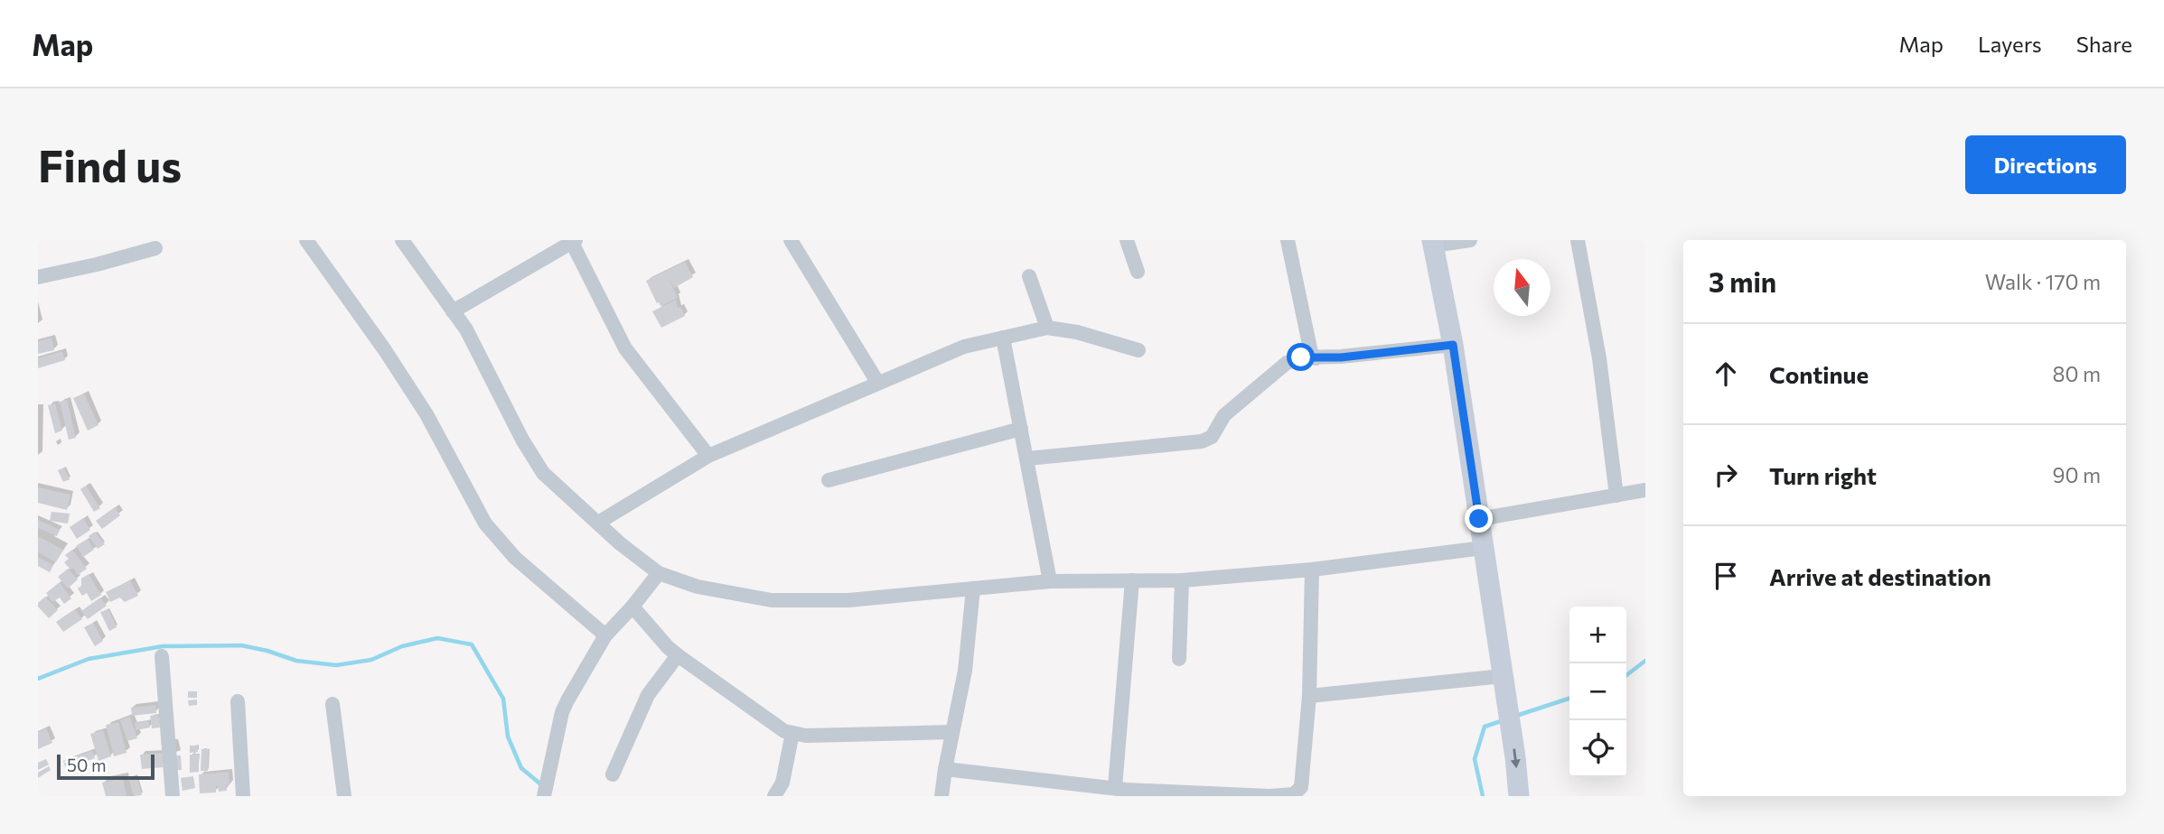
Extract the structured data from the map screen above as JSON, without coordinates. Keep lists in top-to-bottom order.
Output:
{
  "scale_bar": "50 m",
  "north": "top",
  "page": {
    "header": "Map",
    "nav": ["Map", "Layers", "Share"],
    "buttons": "Directions",
    "title": "Find us",
    "heading": ["3 min", "Walk · 170 m"],
    "list": [
      ["Continue", "80 m"],
      ["Turn right", "90 m"],
      "Arrive at destination"
    ],
    "map_buttons": ["+", "−"],
    "scale": "50 m"
  }
}
